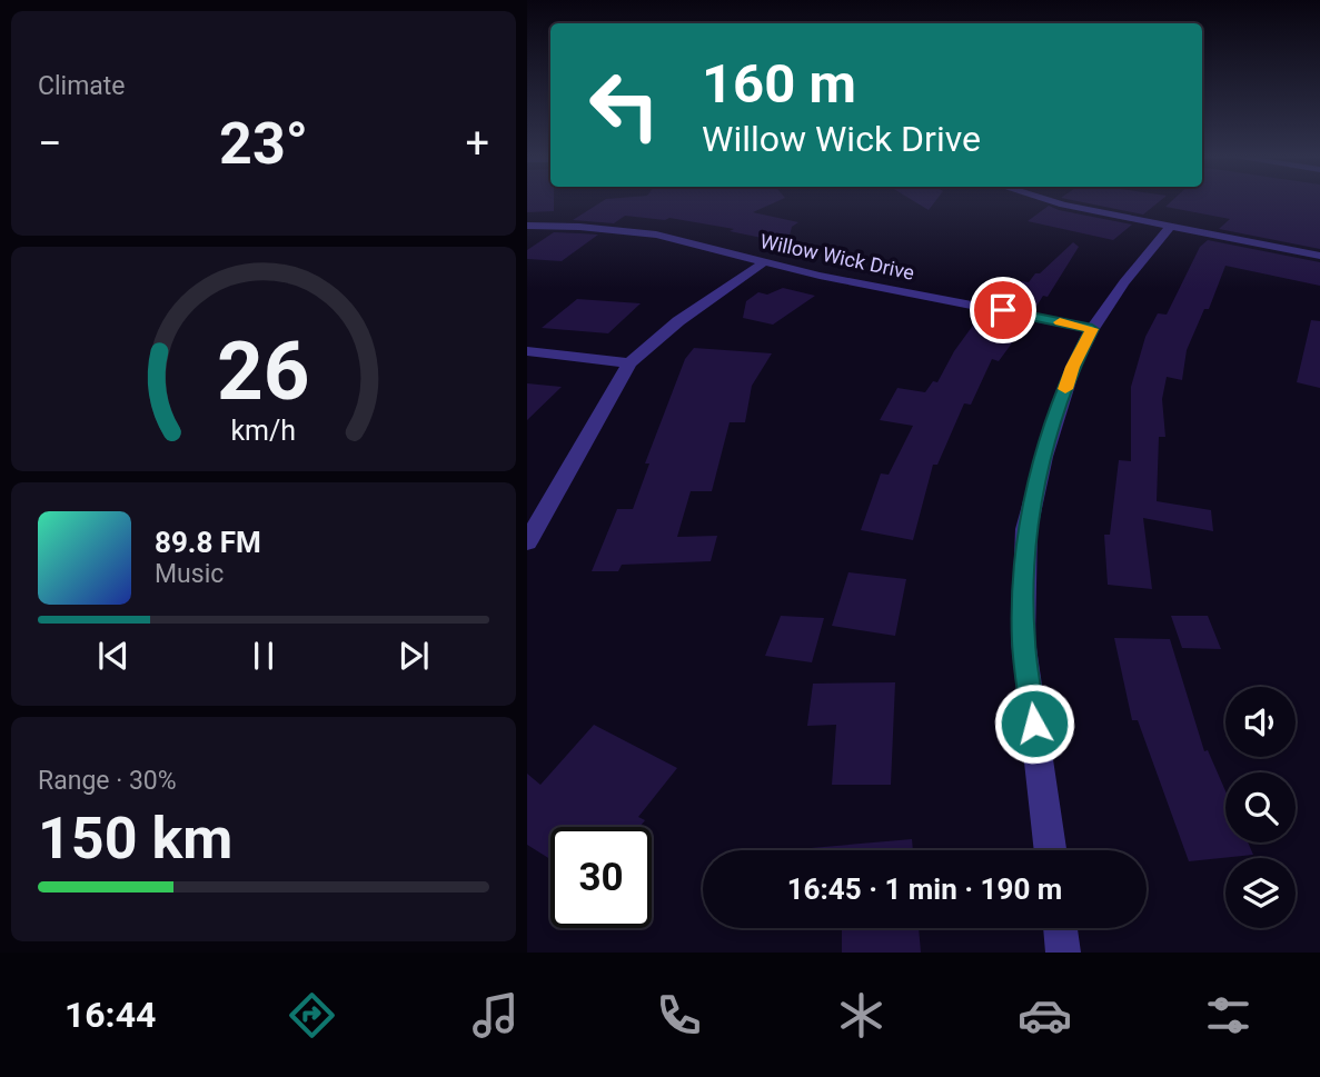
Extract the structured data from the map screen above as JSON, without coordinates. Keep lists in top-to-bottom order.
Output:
{
  "streets": {
    "street": ["Willow Wick Drive"]
  },
  "page": {
    "tile": [
      "Climate",
      ["Range · 30%", "150 km"]
    ],
    "turn": ["160 m", "Willow Wick Drive"],
    "heat": ["−", "23°", "+"],
    "song": ["89.8 FM", "Music"],
    "limit": "30",
    "trip": "16:45 · 1 min · 190 m",
    "tabs": "16:44",
    "gauge": ["26", "km/h"]
  }
}
